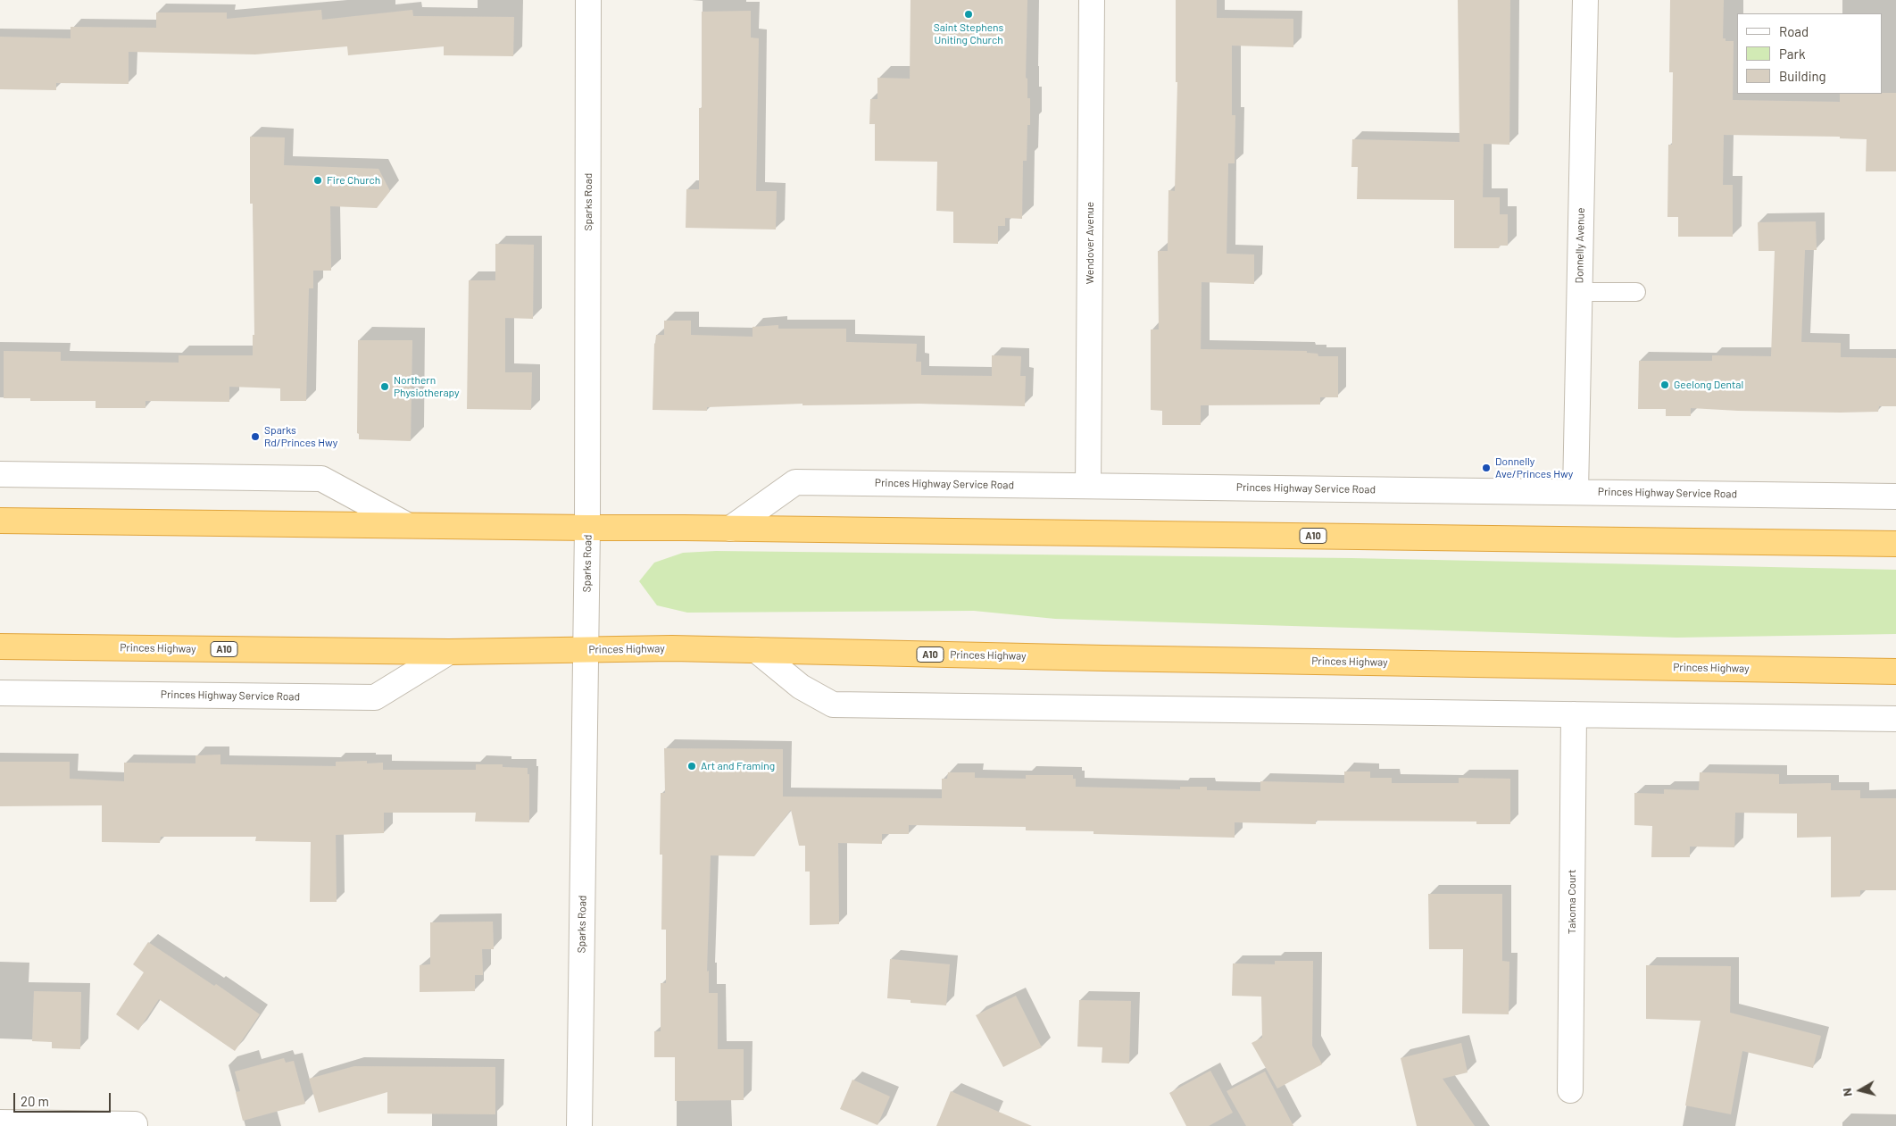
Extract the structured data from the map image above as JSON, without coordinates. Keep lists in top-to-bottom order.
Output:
{
  "streets": {
    "highway": ["A10", "Princes Highway"],
    "street": [
      "Sparks Road",
      "Wendover Avenue",
      "Donnelly Avenue",
      "Princes Highway Service Road",
      "Takoma Court"
    ]
  },
  "crossings": [
    ["Sparks Road", "A10"],
    ["Sparks Road", "Princes Highway"],
    ["Wendover Avenue", "Princes Highway Service Road"],
    ["Donnelly Avenue", "Princes Highway Service Road"],
    ["Princes Highway Service Road", "A10"],
    ["Princes Highway Service Road", "Princes Highway"]
  ],
  "places": [
    "Saint Stephens Uniting Church",
    "Fire Church",
    "Geelong Dental",
    "Northern Physiotherapy",
    "Sparks Rd/Princes Hwy",
    "Donnelly Ave/Princes Hwy",
    "Art and Framing"
  ],
  "legend": ["Road", "Park", "Building"],
  "scale_bar": "20 m",
  "north": "left"
}
